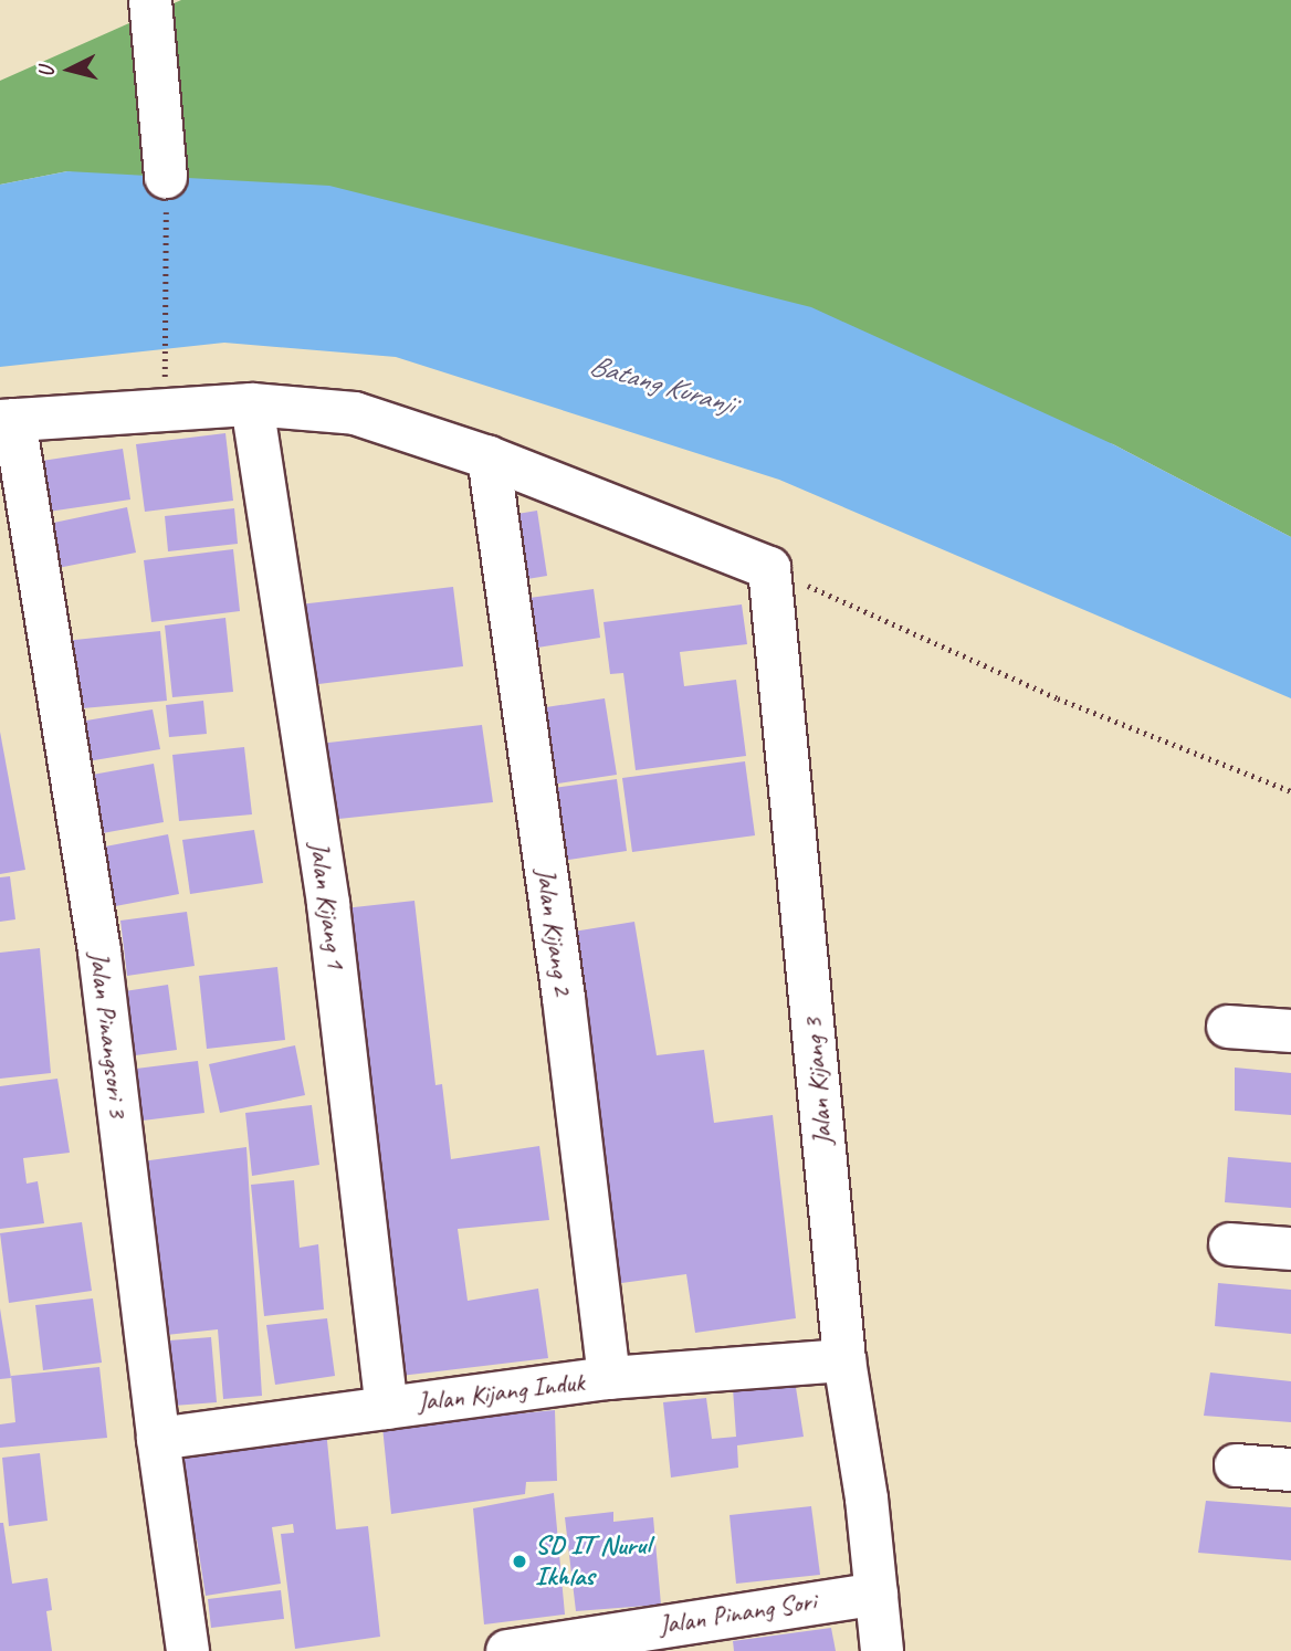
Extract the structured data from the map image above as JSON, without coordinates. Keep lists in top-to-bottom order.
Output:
{
  "streets": {
    "street": [
      "Jalan Kijang 1",
      "Jalan Kijang 2",
      "Jalan Pinangsori 3",
      "Jalan Kijang 3",
      "Jalan Kijang Induk",
      "Jalan Pinang Sori"
    ]
  },
  "crossings": [
    ["Jalan Kijang 1", "Jalan Kijang Induk"],
    ["Jalan Kijang 2", "Jalan Kijang Induk"],
    ["Jalan Pinangsori 3", "Jalan Kijang Induk"],
    ["Jalan Kijang 3", "Jalan Kijang Induk"],
    ["Jalan Kijang 3", "Jalan Pinang Sori"]
  ],
  "water": ["Batang Kuranji"],
  "places": ["SD IT Nurul Ikhlas"],
  "north": "left"
}
